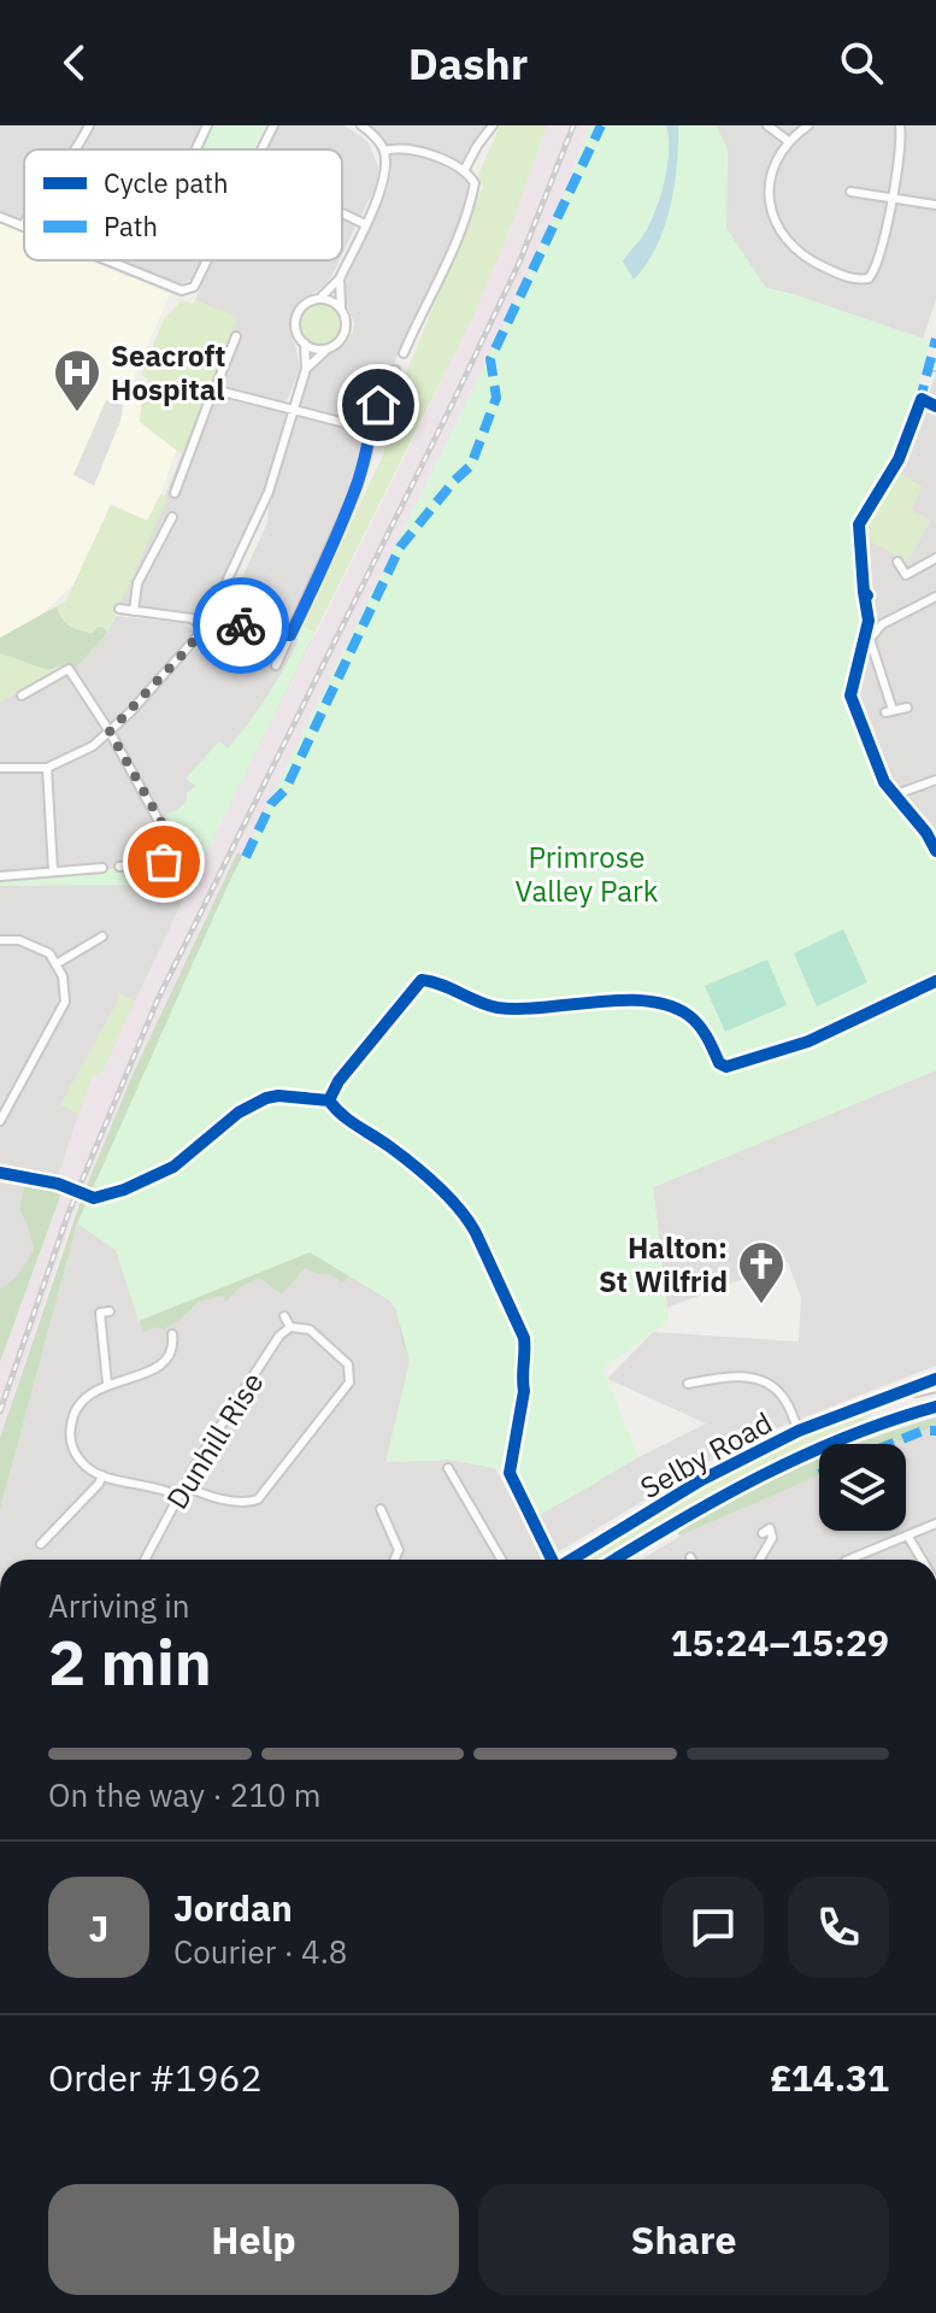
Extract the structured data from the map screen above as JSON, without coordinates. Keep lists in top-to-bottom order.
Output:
{
  "streets": {
    "main road": ["Selby Road"],
    "street": ["Dunhill Rise"]
  },
  "parks": ["Primrose Valley Park"],
  "places": {
    "hospital": ["Seacroft Hospital"],
    "church": ["Halton: St Wilfrid"]
  },
  "legend": ["Cycle path", "Path"],
  "page": {
    "header": "Dashr",
    "heading": ["2 min", "Arriving in", "15:24–15:29"],
    "panel": [
      "Jordan",
      "Courier · 4.8",
      "Order #1962",
      "£14.31"
    ],
    "bar": "On the way · 210 m",
    "round": "J",
    "buttons": ["Help", "Share"]
  }
}
